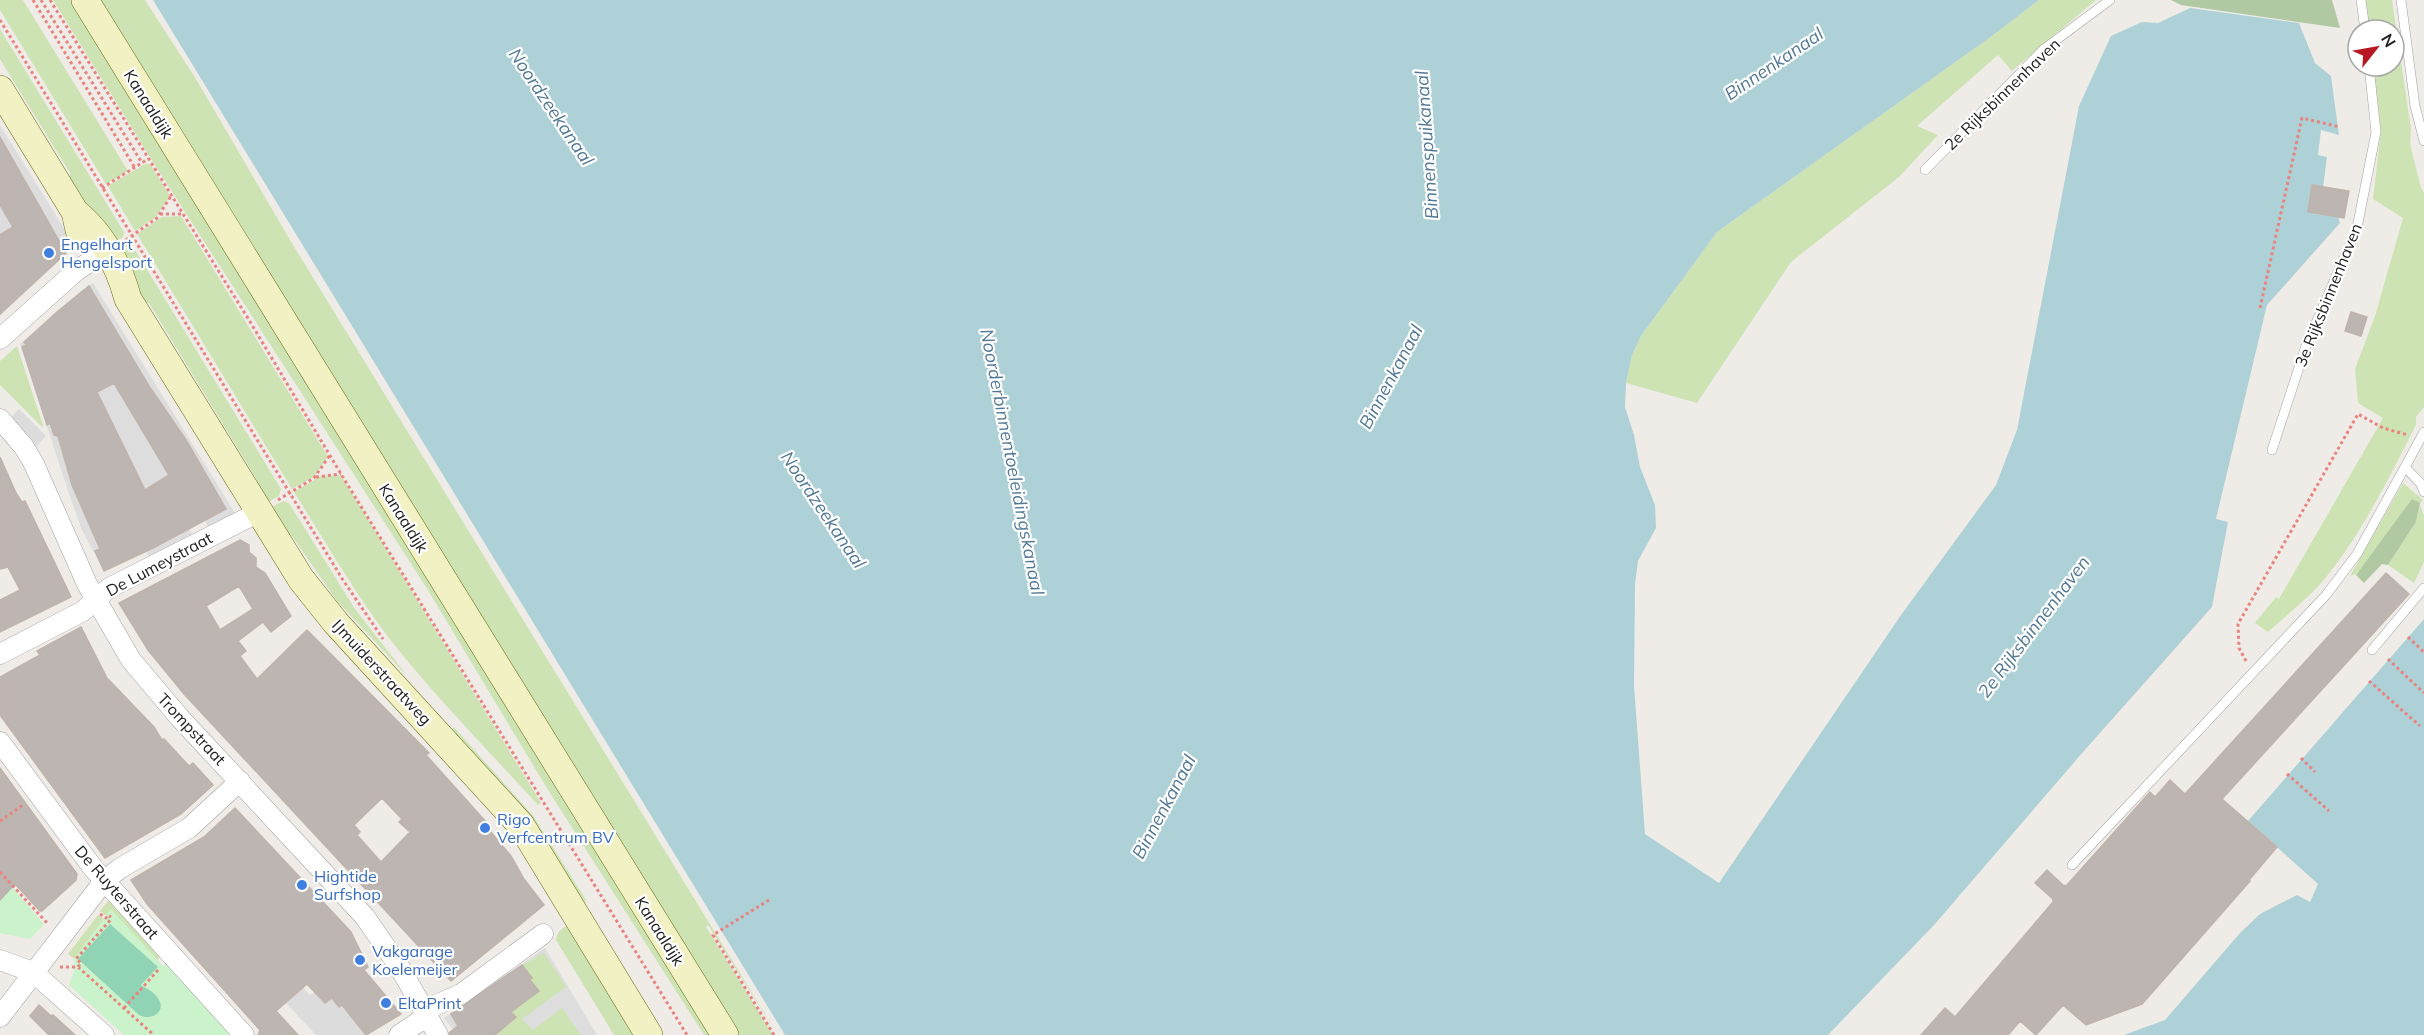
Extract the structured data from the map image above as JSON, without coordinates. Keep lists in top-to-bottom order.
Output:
{
  "streets": {
    "street": [
      "Kanaaldijk",
      "De Lumeystraat",
      "IJmuiderstraatweg",
      "Trompstraat",
      "De Ruyterstraat"
    ],
    "lane": ["2e Rijksbinnenhaven", "3e Rijksbinnenhaven"]
  },
  "crossings": [
    ["De Lumeystraat", "IJmuiderstraatweg"],
    ["De Lumeystraat", "Trompstraat"]
  ],
  "water": [
    "Binnenkanaal",
    "Noordzeekanaal",
    "Binnenspuikanaal",
    "Noorderbinnentoeleidingskanaal",
    "2e Rijksbinnenhaven"
  ],
  "places": [
    "Engelhart Hengelsport",
    "Rigo Verfcentrum BV",
    "Hightide Surfshop",
    "Vakgarage Koelemeijer",
    "EltaPrint"
  ],
  "north": "top right"
}
